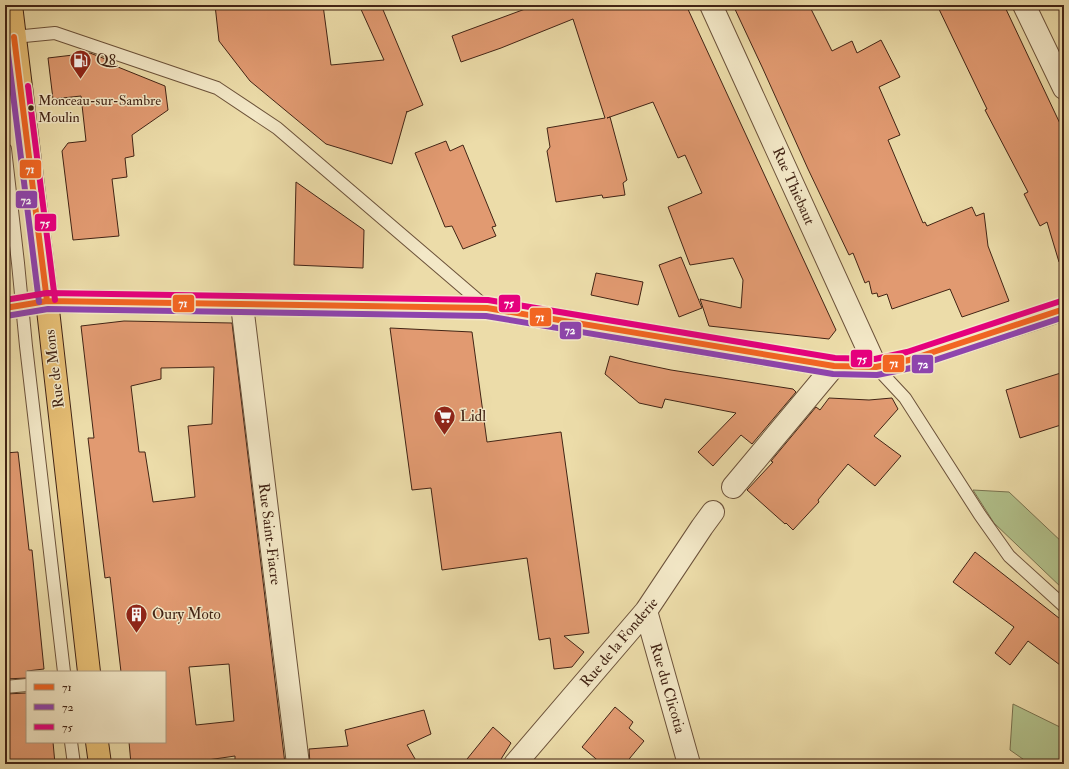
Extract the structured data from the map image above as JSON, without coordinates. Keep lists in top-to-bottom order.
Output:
{
  "streets": {
    "main road": ["Rue de Mons"],
    "street": [
      "Rue Thiebaut",
      "Rue Saint-Fiacre",
      "Rue de la Fonderie",
      "Rue du Clicotia"
    ]
  },
  "crossings": [
    ["Rue de la Fonderie", "Rue du Clicotia"]
  ],
  "places": {
    "fuel station": ["Q8"],
    "other": ["Monceau-sur-Sambre Moulin"],
    "supermarket": ["Lidl"],
    "building": ["Oury Moto"]
  },
  "lines": ["transit line 71", "transit line 72", "transit line 75"],
  "legend": ["71", "72", "75"]
}
